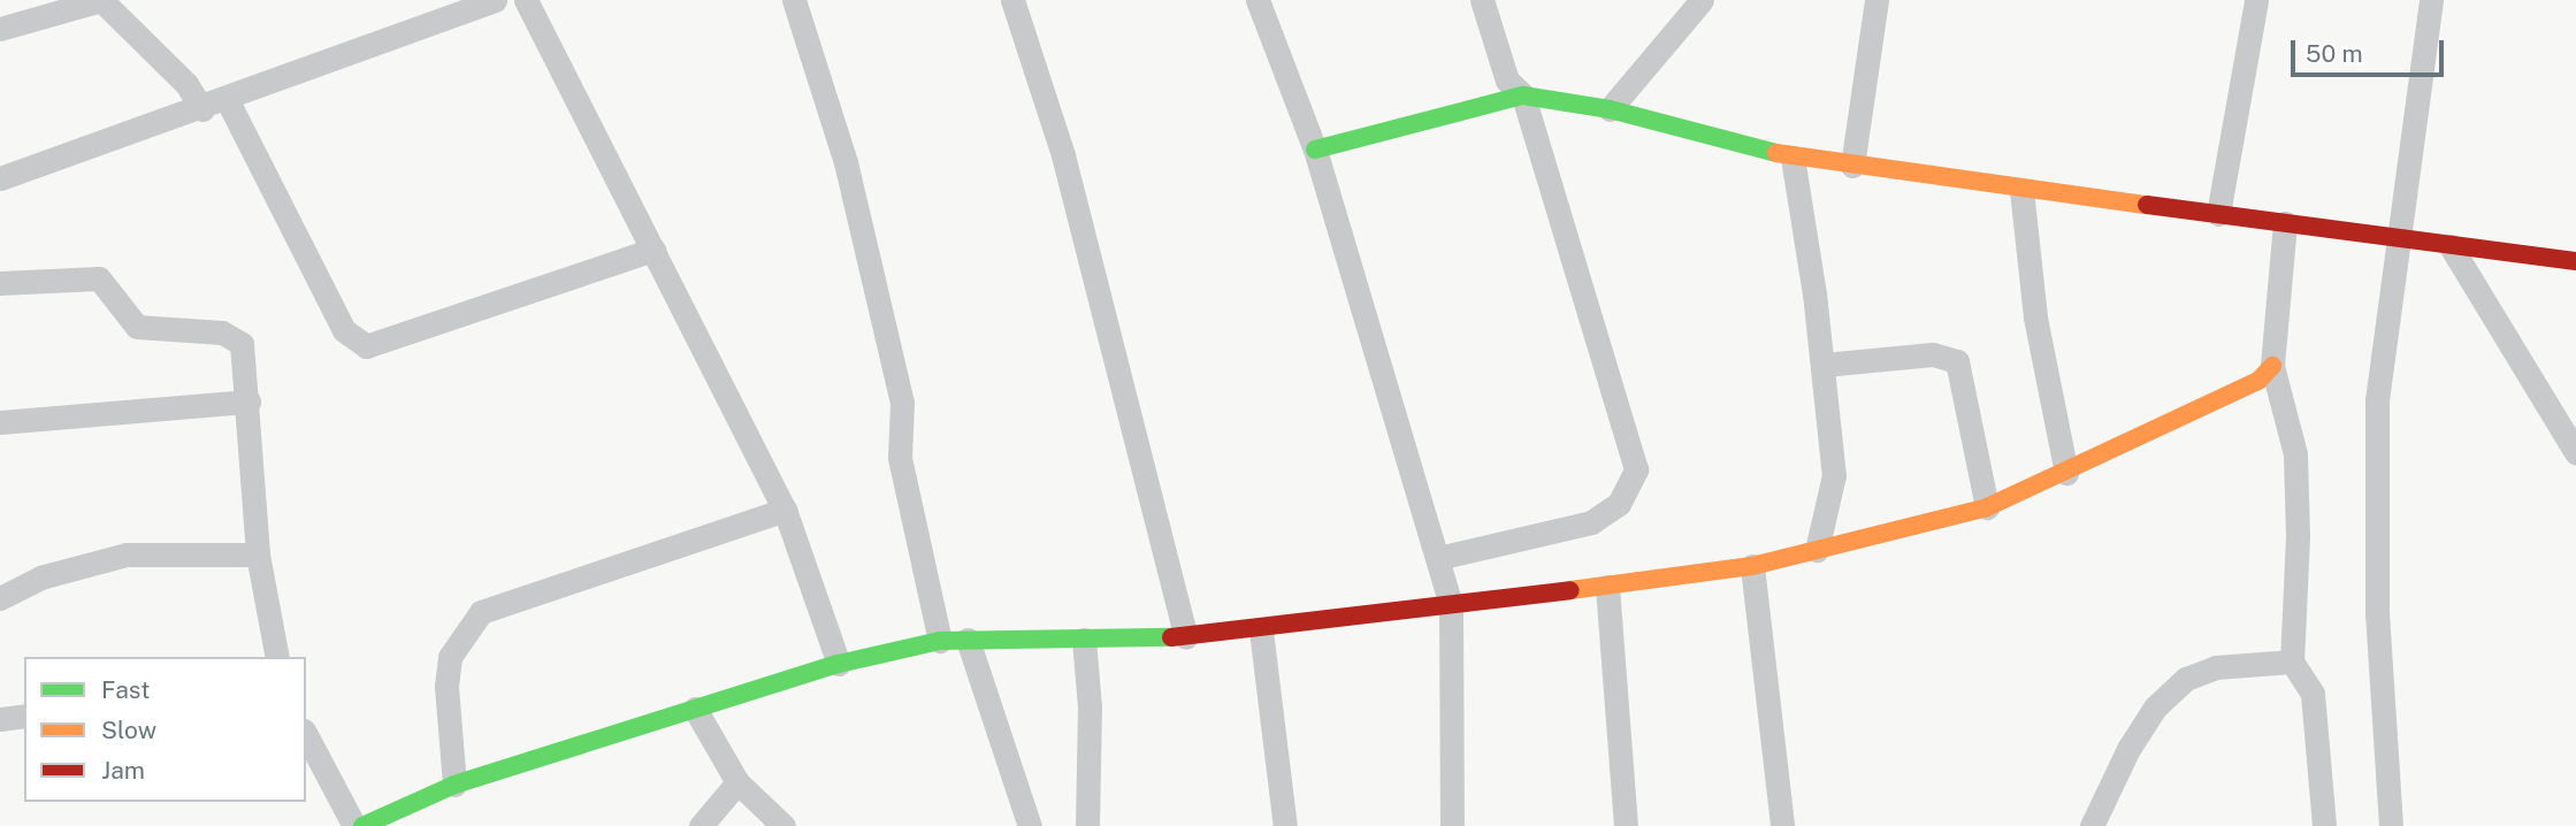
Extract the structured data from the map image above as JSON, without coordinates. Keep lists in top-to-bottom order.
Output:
{
  "legend": ["Fast", "Slow", "Jam"],
  "scale_bar": "50 m"
}
